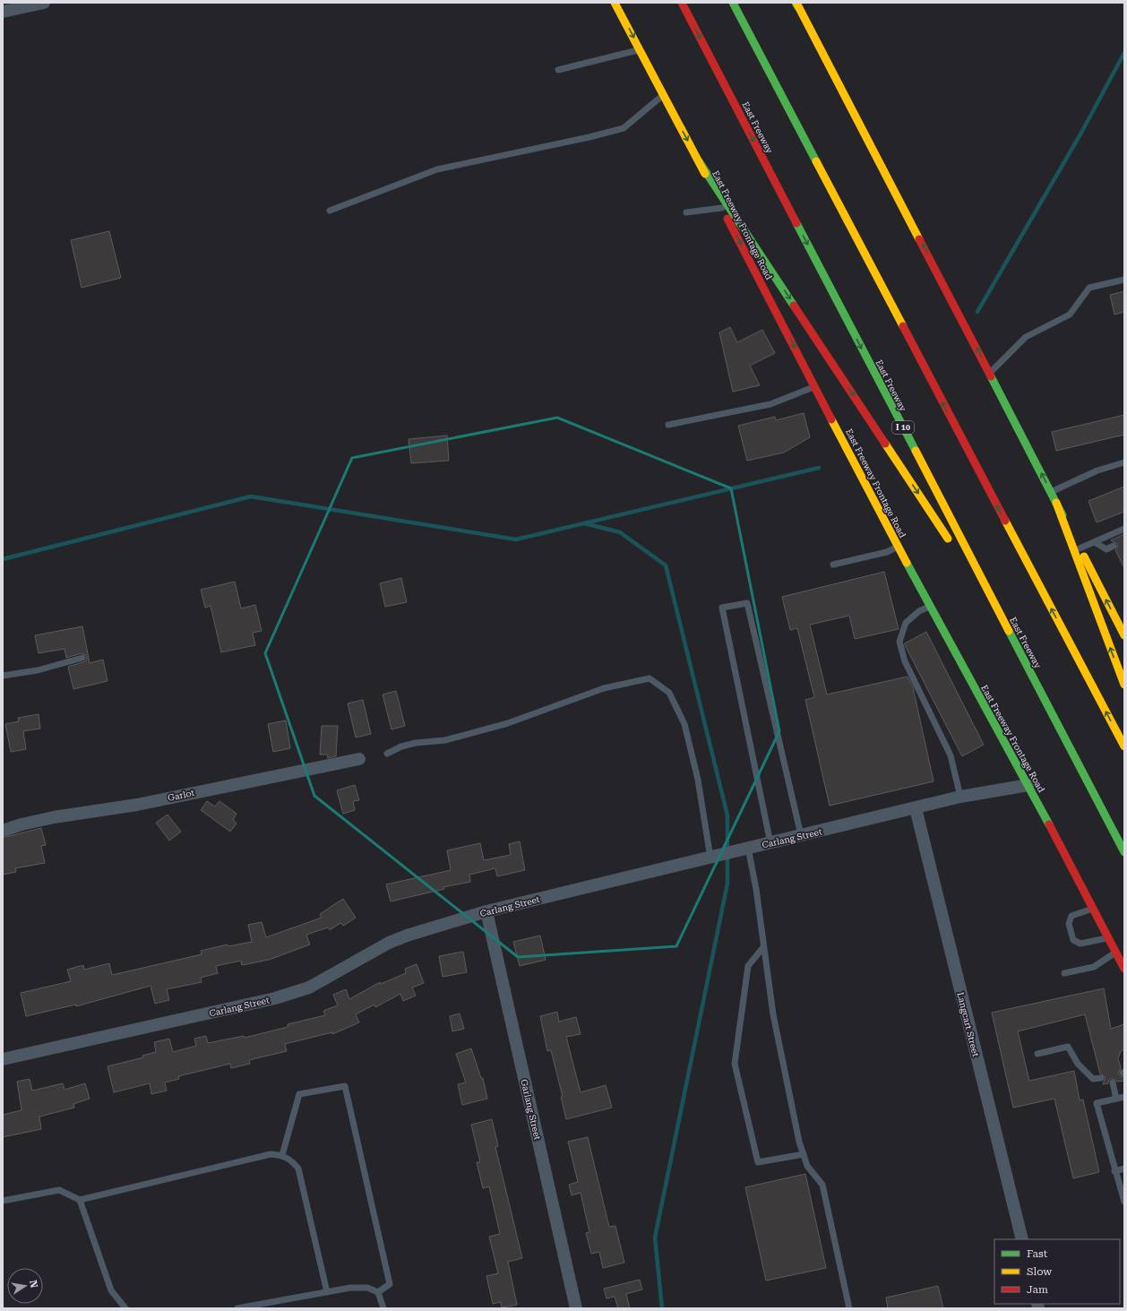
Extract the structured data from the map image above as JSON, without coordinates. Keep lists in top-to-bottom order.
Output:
{
  "streets": {
    "main road": ["East Freeway", "East Freeway Frontage Road", "I 10"],
    "street": [
      "Garlot",
      "Carlang Street",
      "Langcart Street",
      "Garlang Street"
    ]
  },
  "crossings": [
    ["East Freeway Frontage Road", "Carlang Street"],
    ["Carlang Street", "Langcart Street"],
    ["Carlang Street", "Garlang Street"]
  ],
  "legend": ["Fast", "Slow", "Jam"],
  "north": "right"
}
